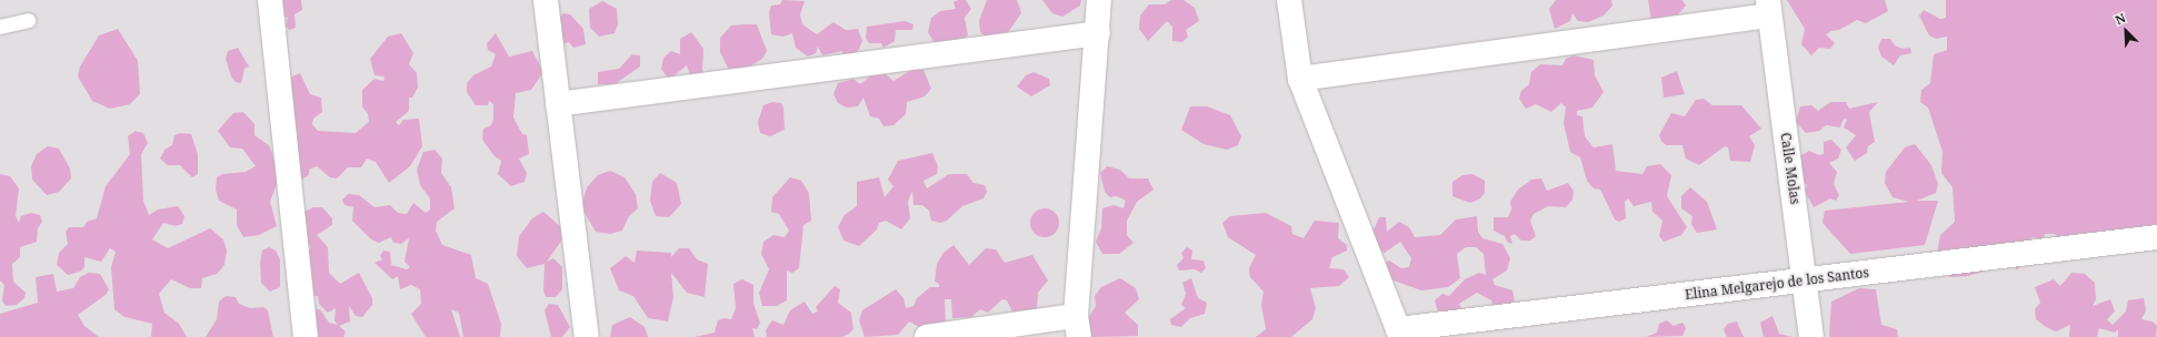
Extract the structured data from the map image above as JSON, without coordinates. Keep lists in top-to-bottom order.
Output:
{
  "streets": {
    "street": ["Calle Molas", "Elina Melgarejo de los Santos"]
  },
  "crossings": [
    ["Calle Molas", "Elina Melgarejo de los Santos"]
  ],
  "north": "top left"
}
